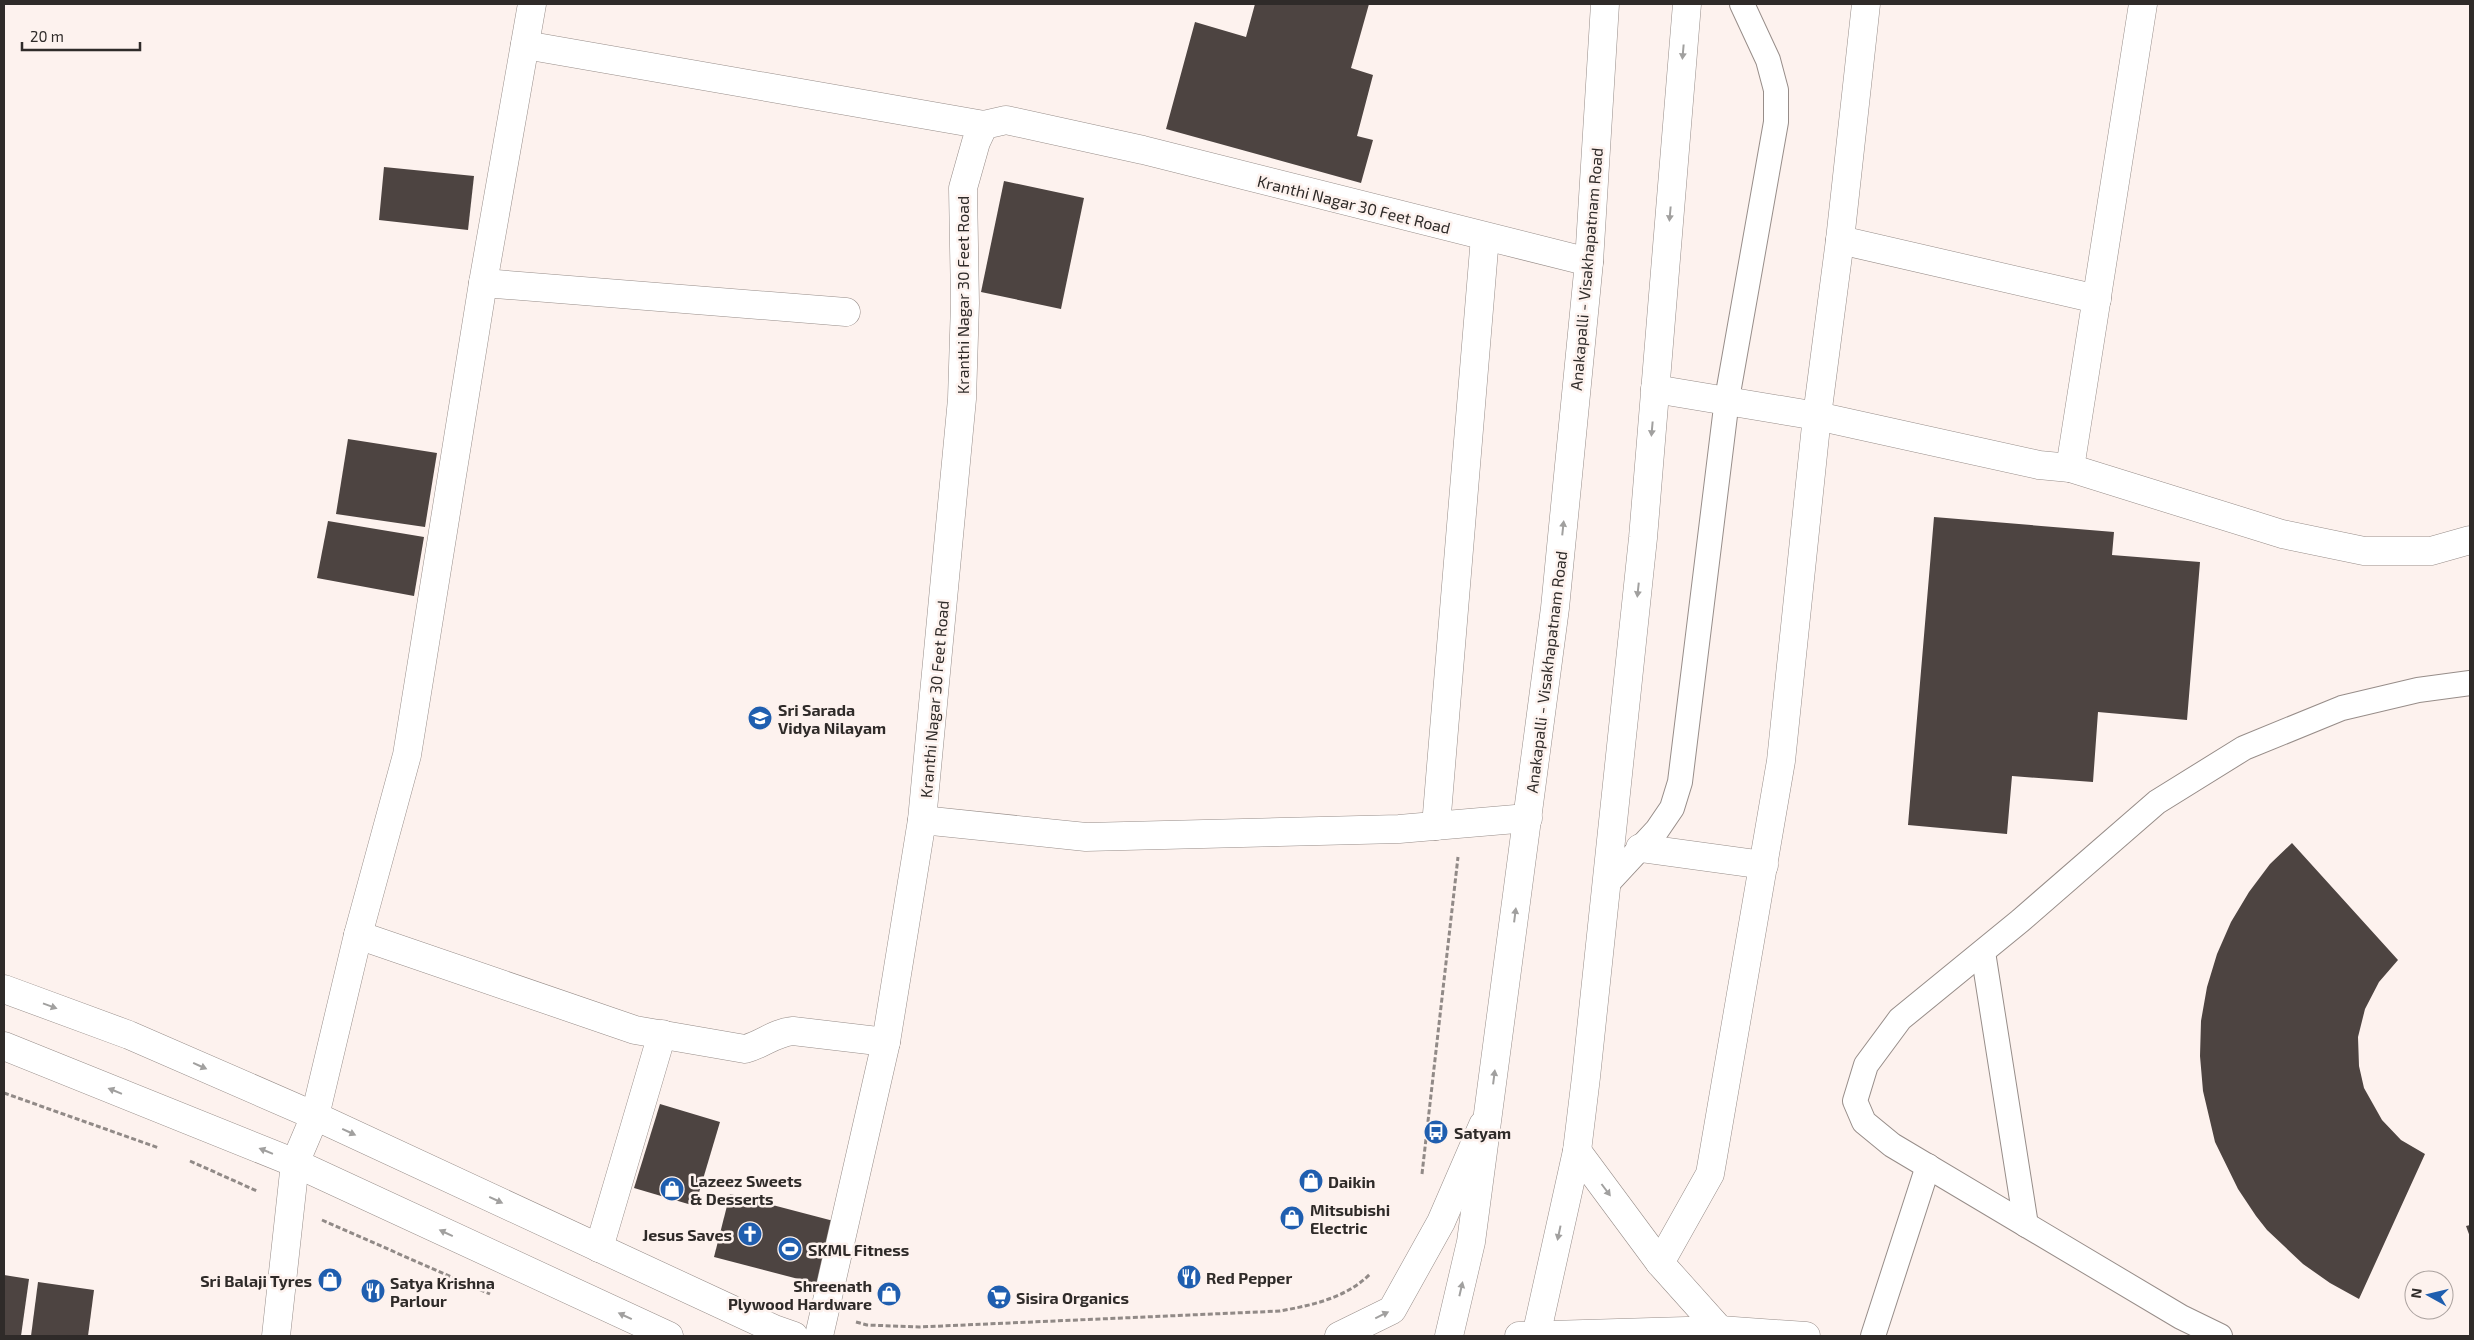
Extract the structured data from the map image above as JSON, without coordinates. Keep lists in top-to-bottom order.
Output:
{
  "streets": {
    "street": ["Kranthi Nagar 30 Feet Road", "Anakapalli - Visakhapatnam Road"]
  },
  "crossings": [
    ["Kranthi Nagar 30 Feet Road", "Anakapalli - Visakhapatnam Road"]
  ],
  "places": {
    "school or university": ["Sri Sarada Vidya Nilayam"],
    "bus stop": ["Satyam"],
    "shop": [
      "Daikin",
      "Lazeez Sweets & Desserts",
      "Mitsubishi Electric",
      "Sri Balaji Tyres",
      "Shreenath Plywood Hardware"
    ],
    "church": ["Jesus Saves"],
    "sports": ["SKML Fitness"],
    "restaurant": ["Red Pepper", "Satya Krishna Parlour"],
    "supermarket": ["Sisira Organics"]
  },
  "scale_bar": "20 m",
  "north": "left"
}
